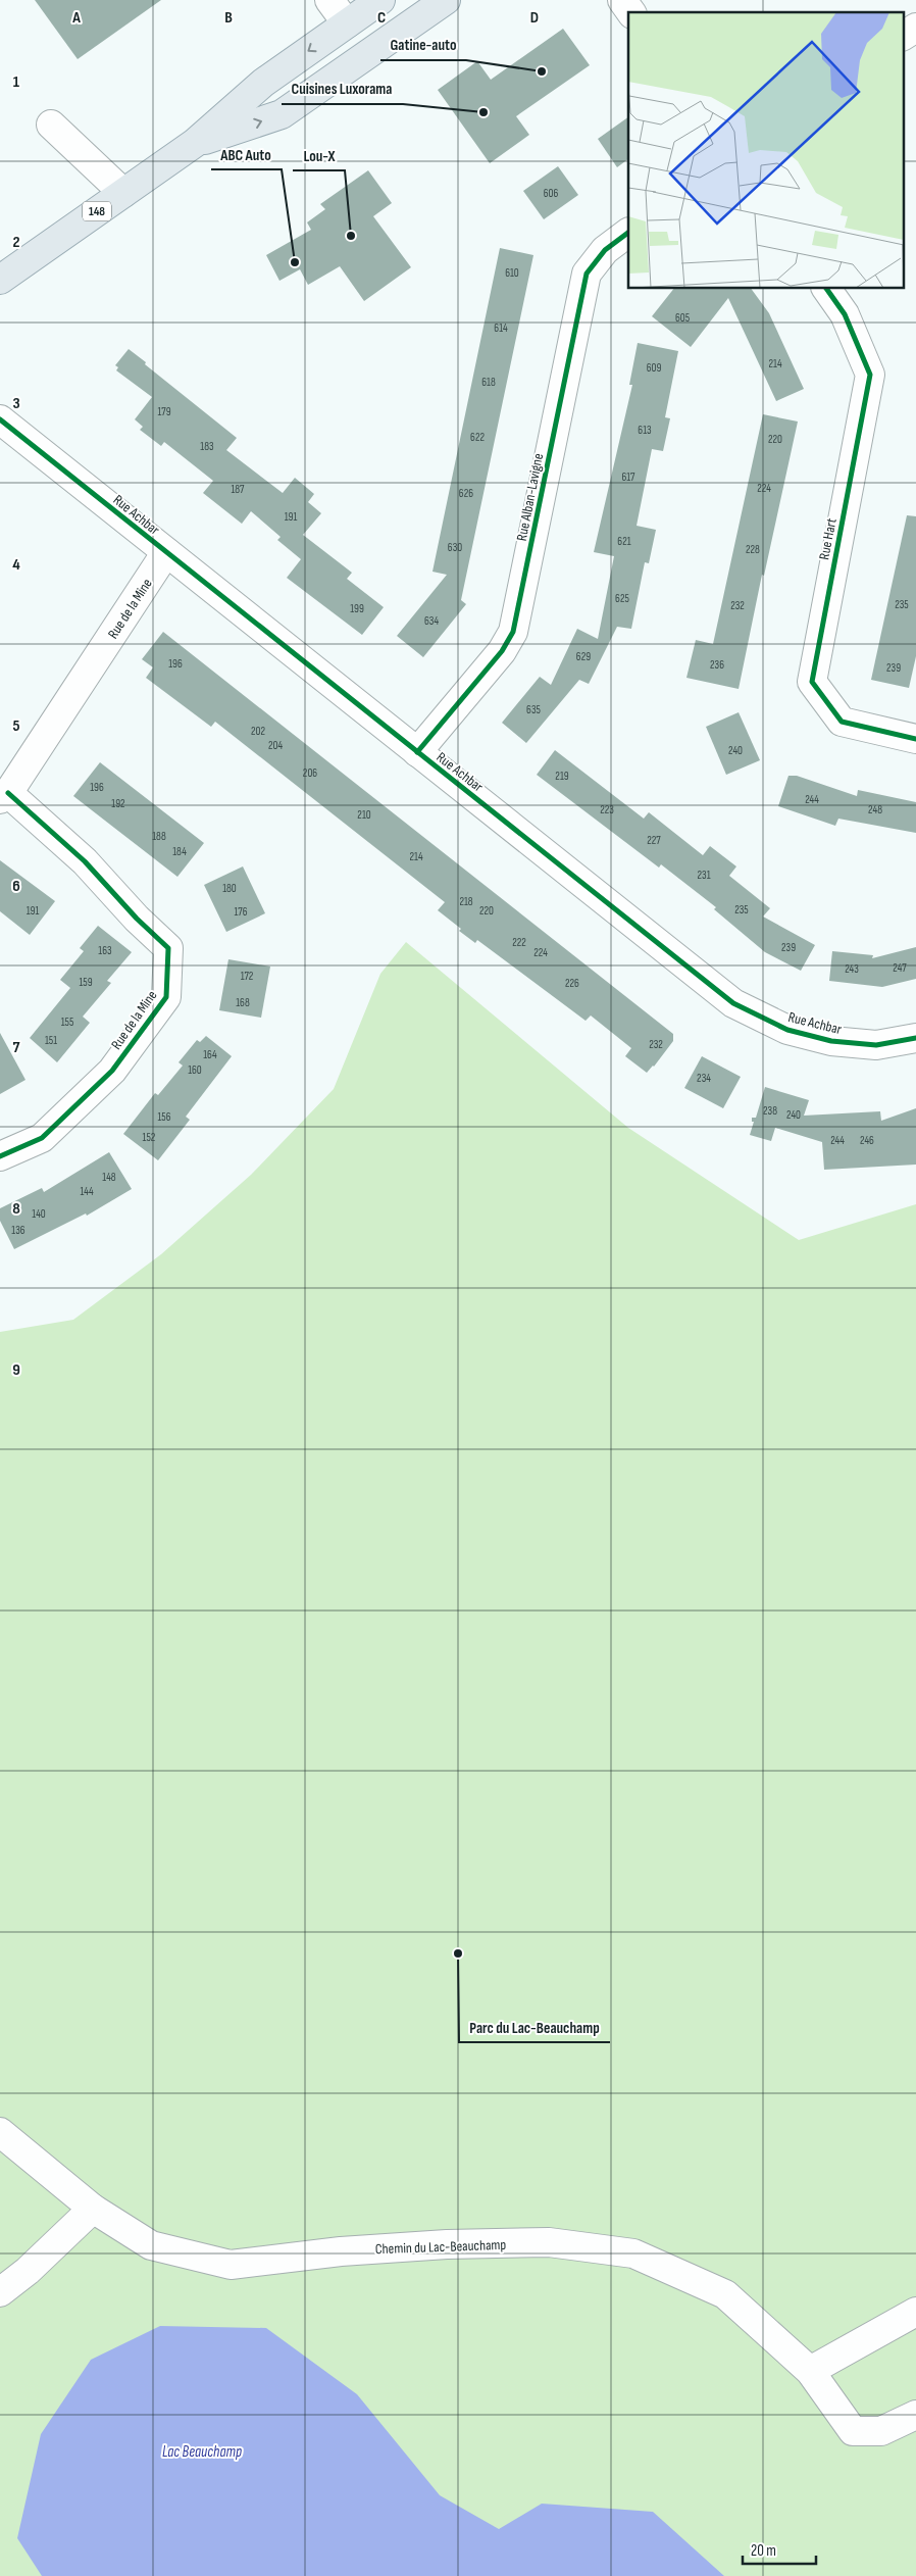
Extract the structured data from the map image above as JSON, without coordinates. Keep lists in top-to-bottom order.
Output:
{
  "streets": {
    "main road": ["148"],
    "street": [
      "Rue Alban-Lavigne",
      "Rue Achbar",
      "Rue Hart",
      "Rue de la Mine",
      "Chemin du Lac-Beauchamp"
    ]
  },
  "crossings": [
    ["Rue Alban-Lavigne", "Rue Achbar"],
    ["Rue Achbar", "Rue de la Mine"]
  ],
  "water": ["Lac Beauchamp"],
  "places": [
    "Gatine-auto",
    "Cuisines Luxorama",
    "Lou-X",
    "ABC Auto",
    "Parc du Lac-Beauchamp"
  ],
  "house_numbers": [
    "606",
    "610",
    "605",
    "614",
    "214",
    "609",
    "618",
    "179",
    "613",
    "622",
    "220",
    "183",
    "617",
    "224",
    "187",
    "626",
    "191",
    "621",
    "630",
    "228",
    "625",
    "235",
    "232",
    "199",
    "634",
    "629",
    "196",
    "236",
    "239",
    "635",
    "202",
    "204",
    "240",
    "206",
    "219",
    "196",
    "244",
    "192",
    "223",
    "248",
    "210",
    "188",
    "227",
    "184",
    "214",
    "231",
    "180",
    "218",
    "235",
    "191",
    "220",
    "176",
    "222",
    "239",
    "163",
    "224",
    "247",
    "243",
    "172",
    "159",
    "226",
    "168",
    "155",
    "151",
    "232",
    "164",
    "160",
    "234",
    "238",
    "240",
    "156",
    "152",
    "244",
    "246",
    "148",
    "144",
    "140",
    "136"
  ],
  "scale_bar": "20 m",
  "grid": {
    "columns": [
      "A",
      "B",
      "C",
      "D"
    ],
    "rows": [
      "1",
      "2",
      "3",
      "4",
      "5",
      "6",
      "7",
      "8",
      "9"
    ]
  }
}
